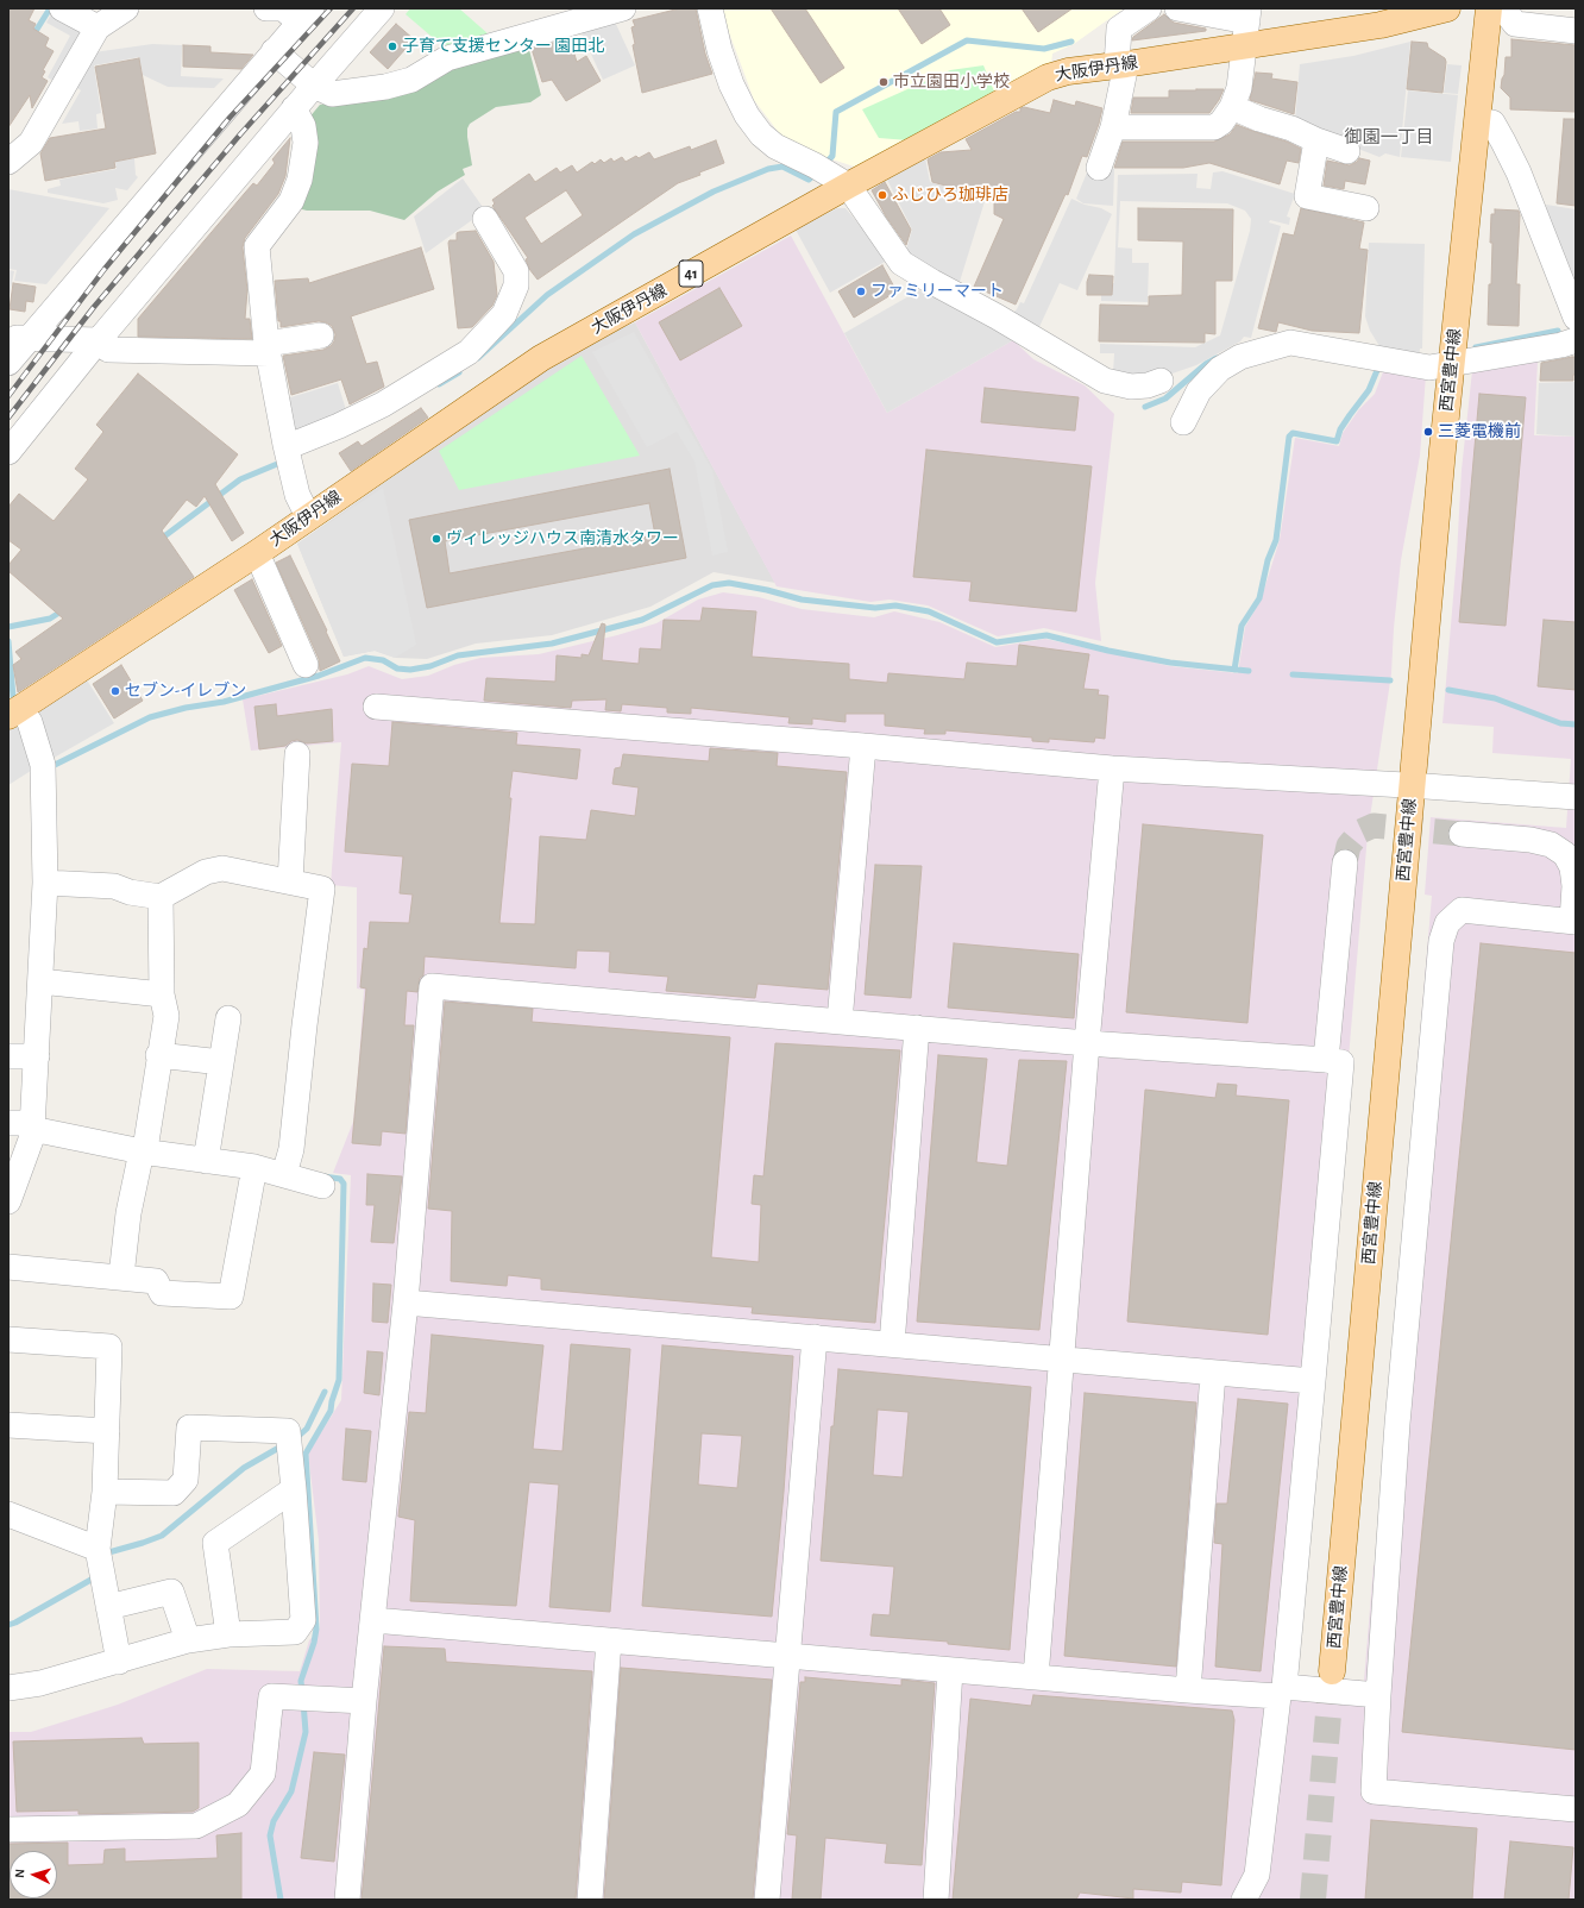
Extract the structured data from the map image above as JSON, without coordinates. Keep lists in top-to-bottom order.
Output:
{
  "streets": {
    "main road": ["大阪伊丹線", "41", "西宮豊中線"]
  },
  "districts": ["御園一丁目"],
  "places": [
    "子育て支援センター 園田北",
    "市立園田小学校",
    "ふじひろ珈琲店",
    "ファミリーマート",
    "三菱電機前",
    "ヴィレッジハウス南清水タワー",
    "セブン-イレブン"
  ],
  "north": "left"
}
